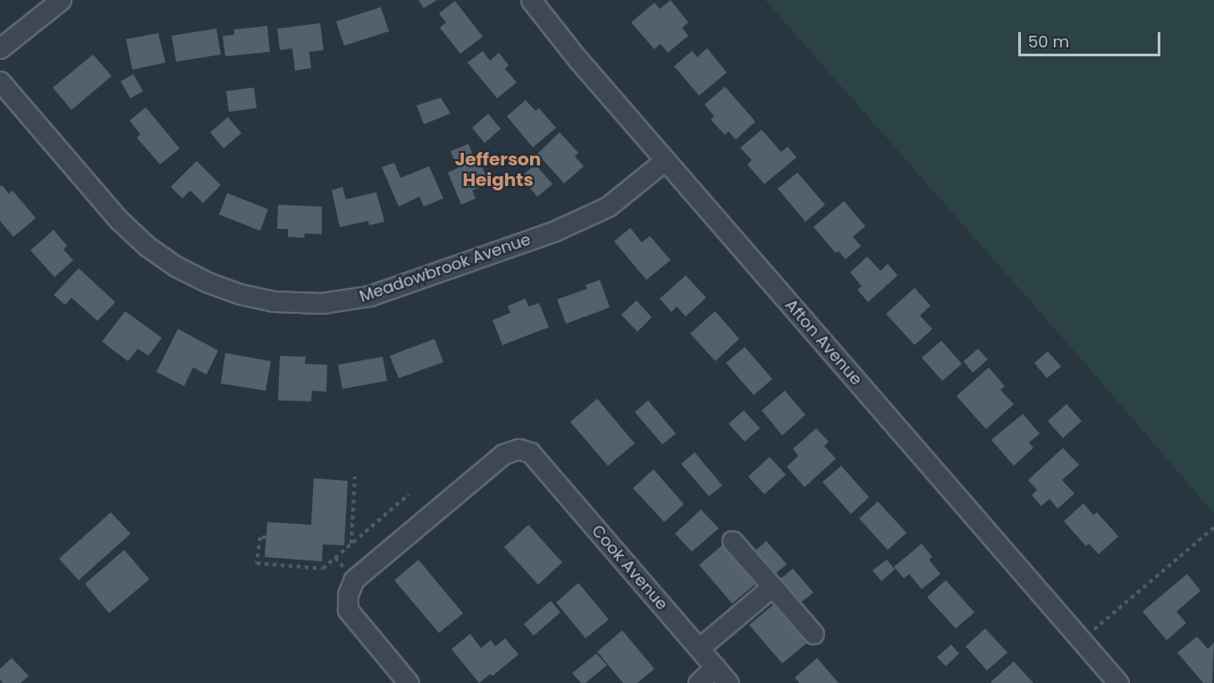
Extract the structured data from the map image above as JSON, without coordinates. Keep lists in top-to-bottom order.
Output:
{
  "streets": {
    "street": ["Meadowbrook Avenue", "Afton Avenue", "Cook Avenue"]
  },
  "crossings": [
    ["Meadowbrook Avenue", "Afton Avenue"]
  ],
  "districts": ["Jefferson Heights"],
  "scale_bar": "50 m"
}
